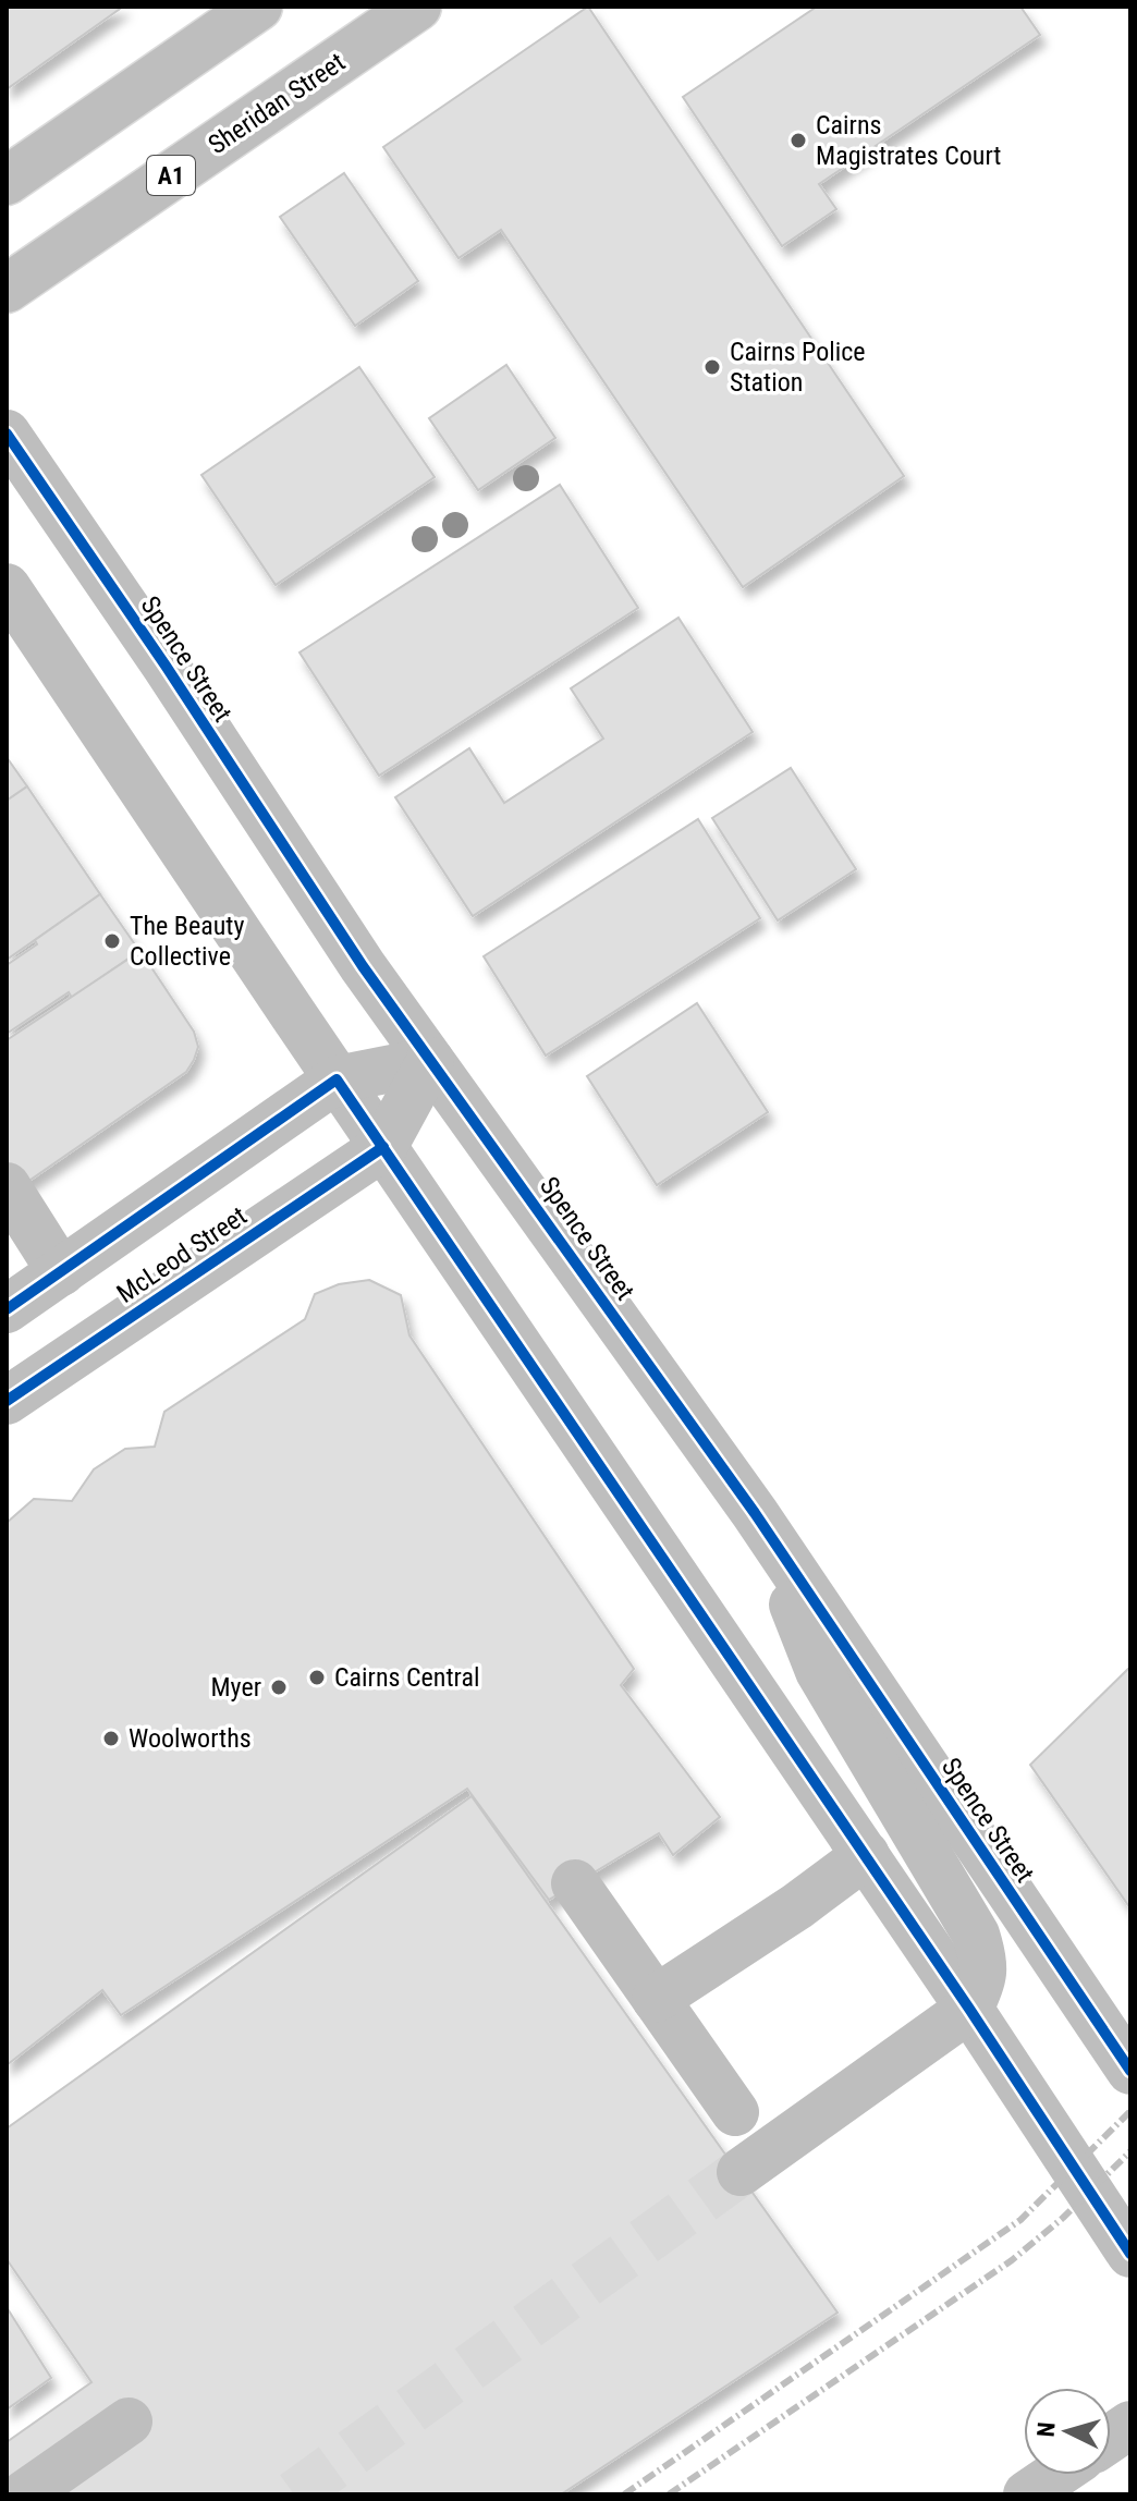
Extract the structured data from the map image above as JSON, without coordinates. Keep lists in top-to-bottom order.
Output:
{
  "streets": {
    "main road": [
      "Sheridan Street",
      "A1",
      "Spence Street",
      "McLeod Street"
    ]
  },
  "crossings": [
    ["Spence Street", "McLeod Street"]
  ],
  "places": [
    "Cairns Magistrates Court",
    "Cairns Police Station",
    "The Beauty Collective",
    "Cairns Central",
    "Myer",
    "Woolworths"
  ],
  "north": "left"
}
